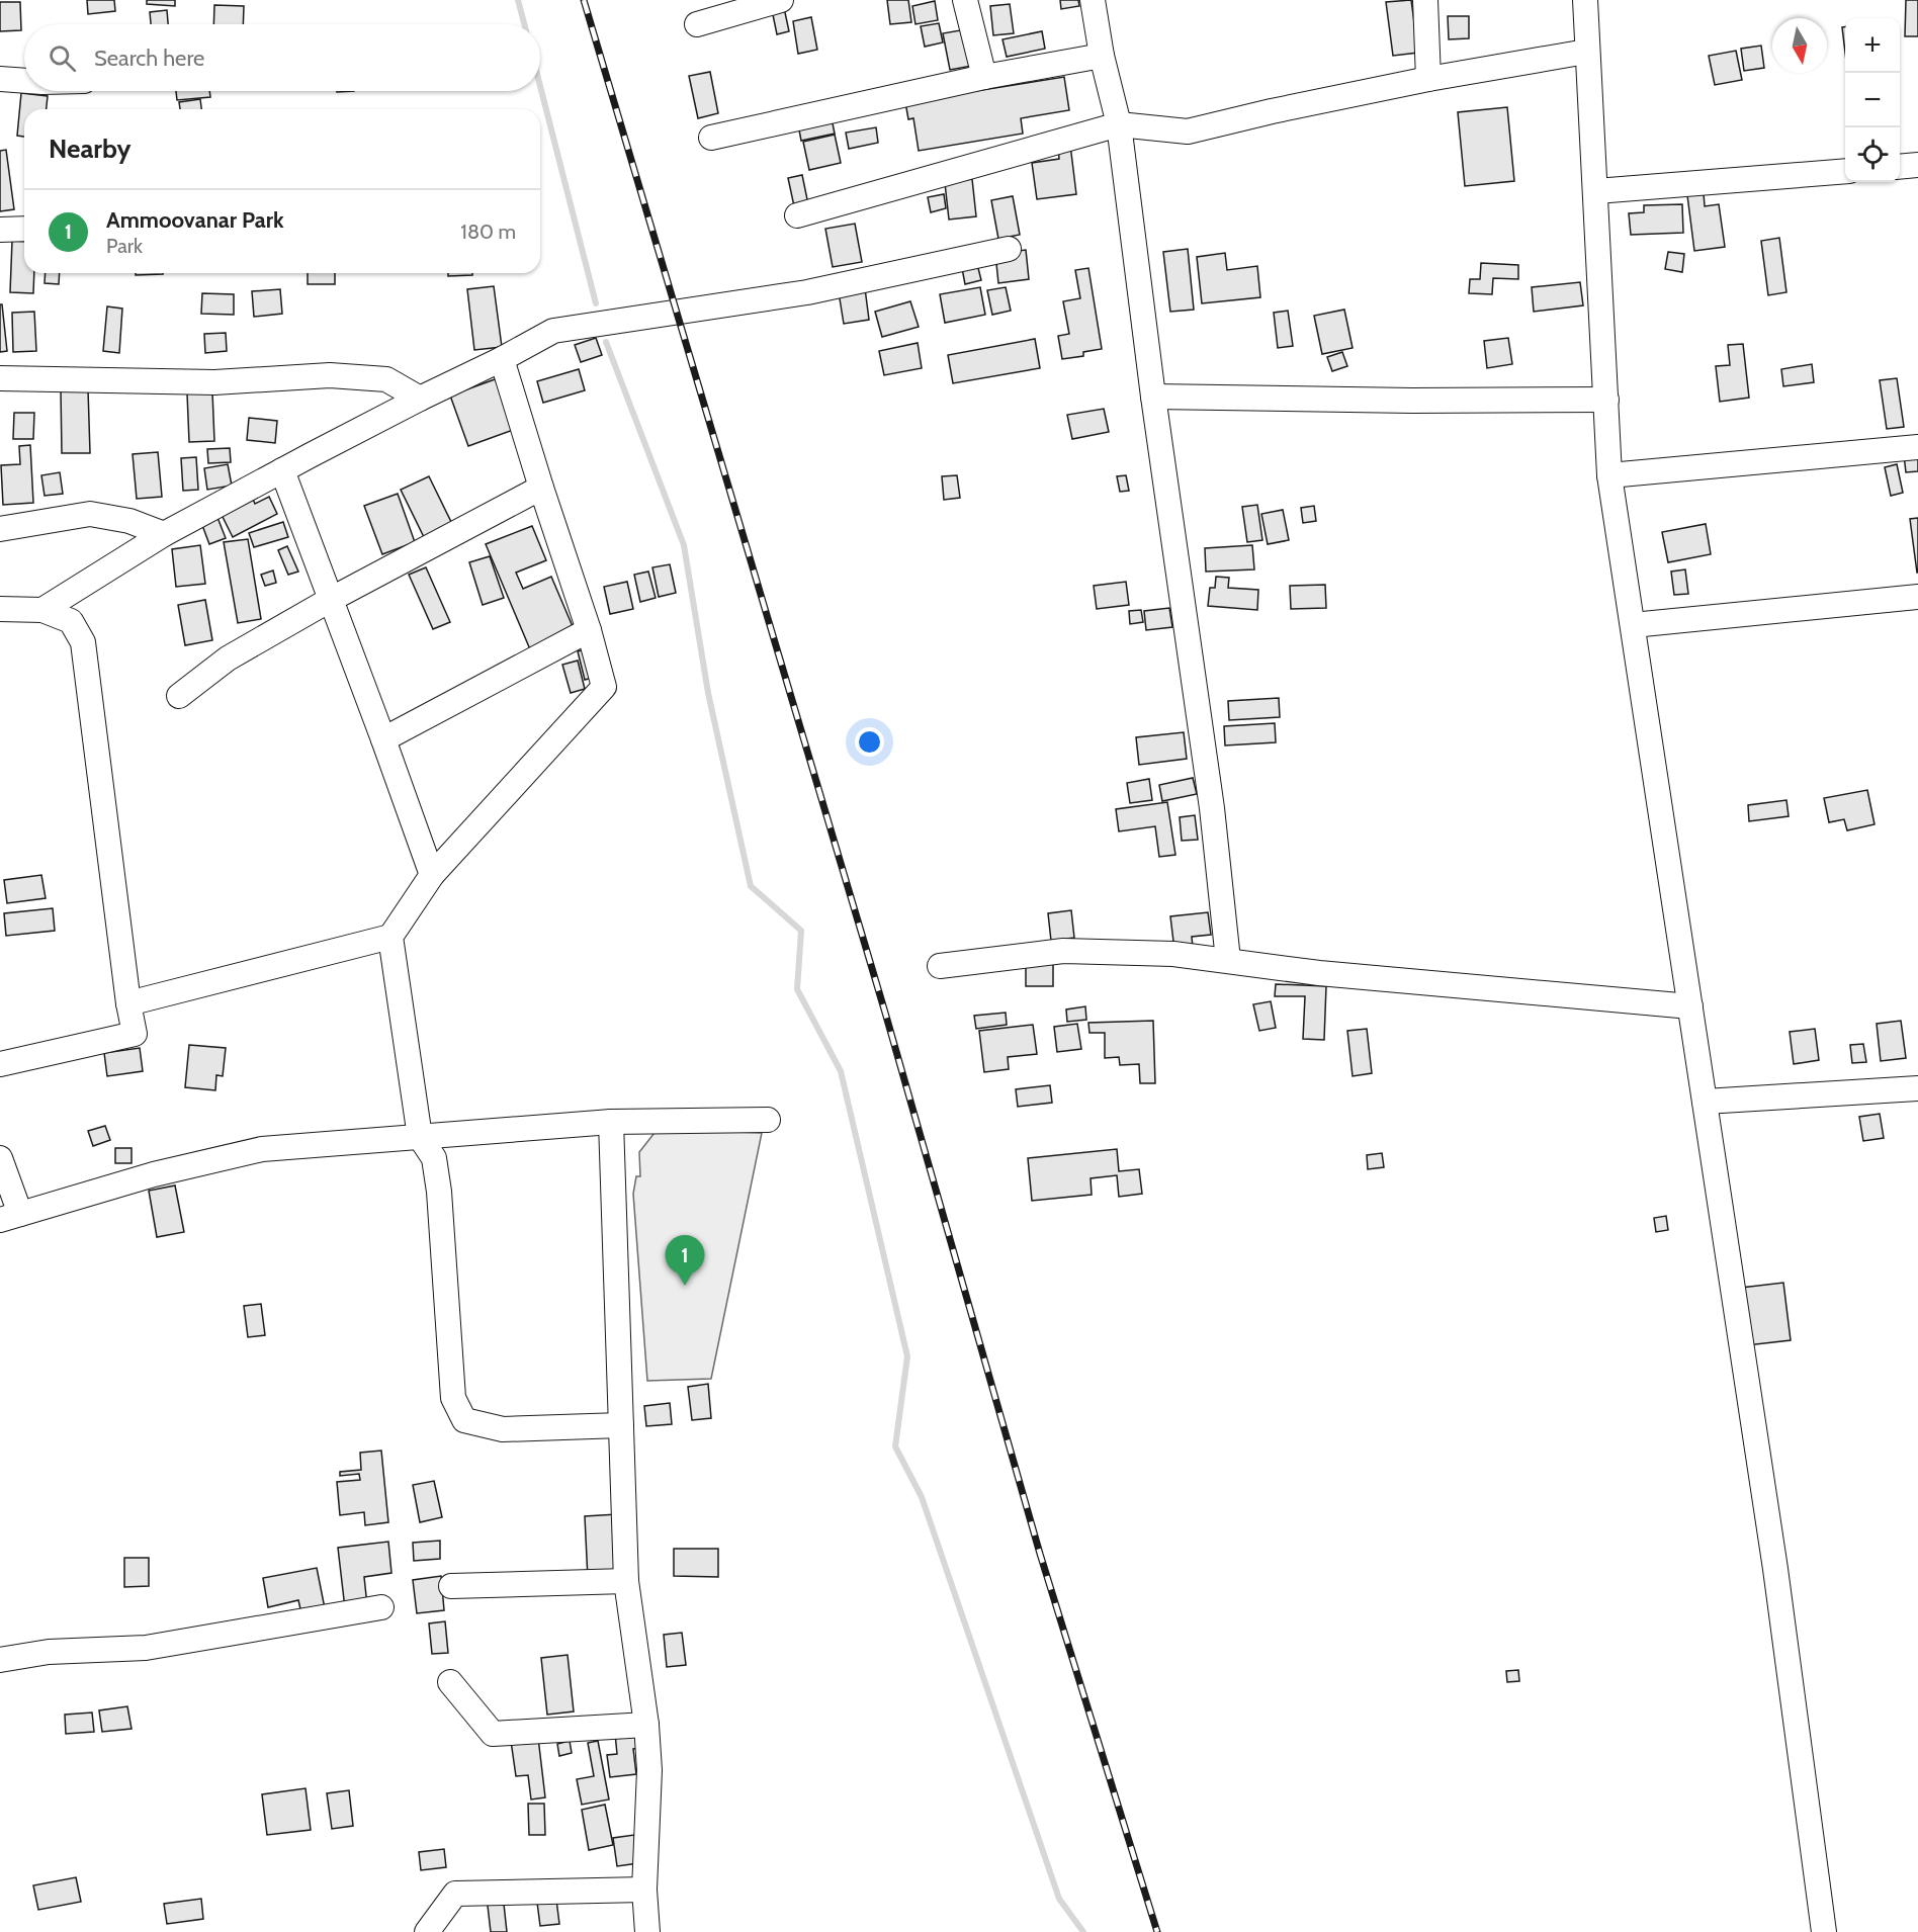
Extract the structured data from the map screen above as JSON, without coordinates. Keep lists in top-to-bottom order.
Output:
{
  "north": "bottom",
  "page": {
    "map_buttons": ["+", "−"],
    "search": "Search here",
    "heading": "Nearby",
    "list": [
      {
        "mark": "1",
        "name": "Ammoovanar Park",
        "note": "Park",
        "value": "180 m"
      }
    ],
    "pins": "1"
  }
}
